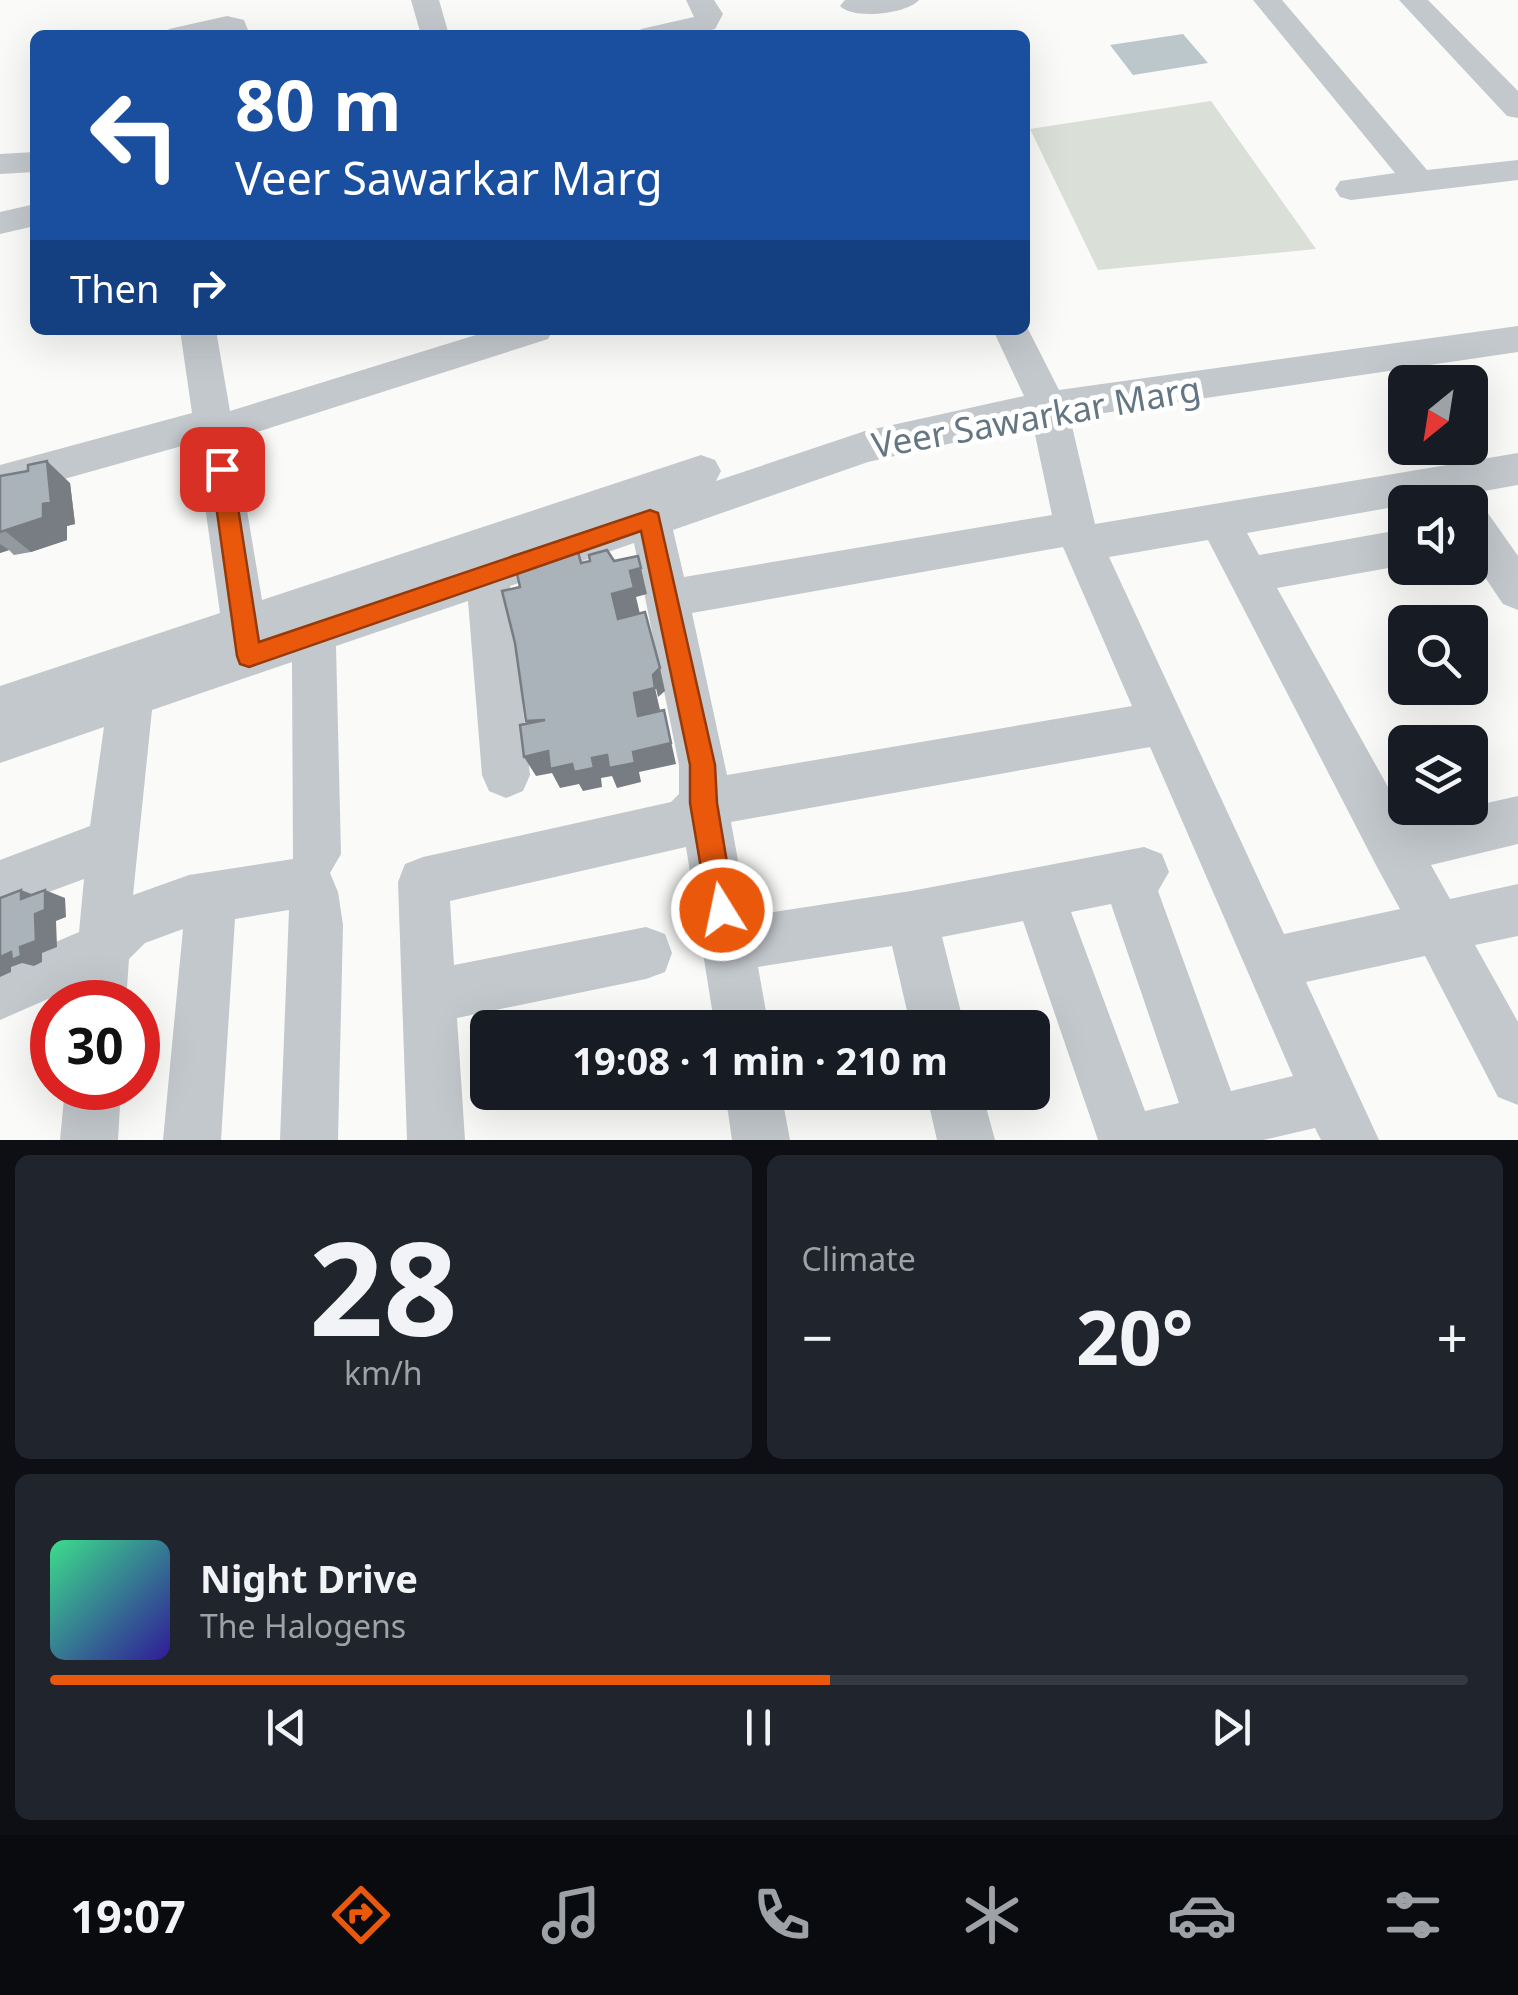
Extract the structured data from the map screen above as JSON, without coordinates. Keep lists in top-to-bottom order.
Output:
{
  "streets": {
    "street": ["Veer Sawarkar Marg"]
  },
  "north": "bottom left",
  "page": {
    "turn": ["80 m", "Veer Sawarkar Marg"],
    "then": "Then",
    "limit": "30",
    "trip": "19:08 · 1 min · 210 m",
    "tile": [
      ["28", "km/h"],
      "Climate"
    ],
    "heat": ["−", "20°", "+"],
    "song": ["Night Drive", "The Halogens"],
    "tabs": "19:07"
  }
}
